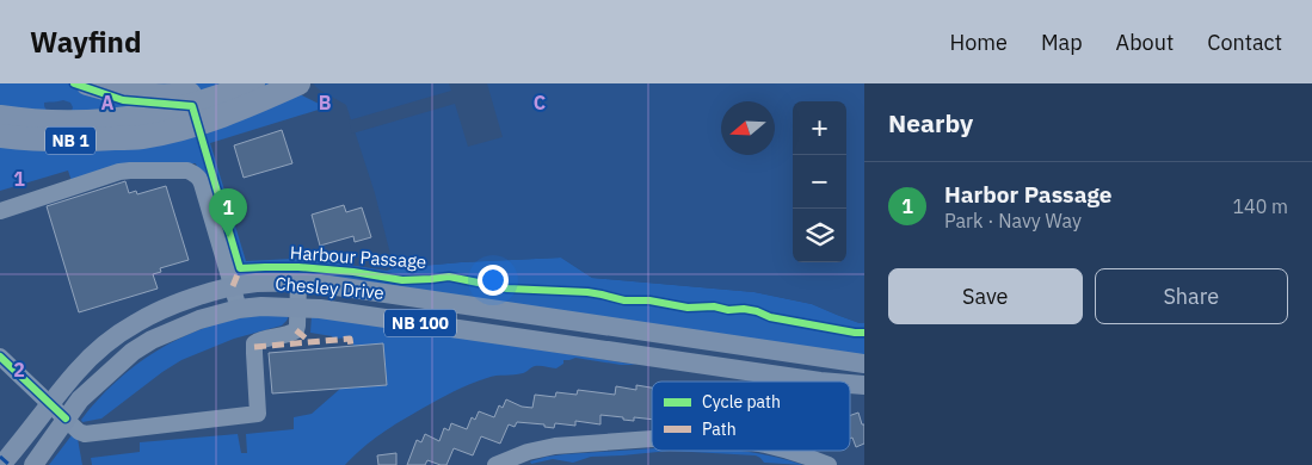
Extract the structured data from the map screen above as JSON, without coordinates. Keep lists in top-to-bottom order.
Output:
{
  "streets": {
    "highway": ["NB 1"],
    "main road": ["Chesley Drive", "NB 100"],
    "cycle path": ["Harbour Passage"]
  },
  "legend": ["Cycle path", "Path"],
  "north": "left",
  "page": {
    "header": "Wayfind",
    "nav": [
      "Home",
      "Map",
      "About",
      "Contact"
    ],
    "heading": "Nearby",
    "map_buttons": ["+", "−"],
    "list": [
      {
        "mark": "1",
        "name": "Harbor Passage",
        "note": "Park · Navy Way",
        "value": "140 m"
      }
    ],
    "pins": "1",
    "buttons": ["Save", "Share"]
  },
  "grid": {
    "columns": ["A", "B", "C"],
    "rows": ["1", "2"]
  }
}
